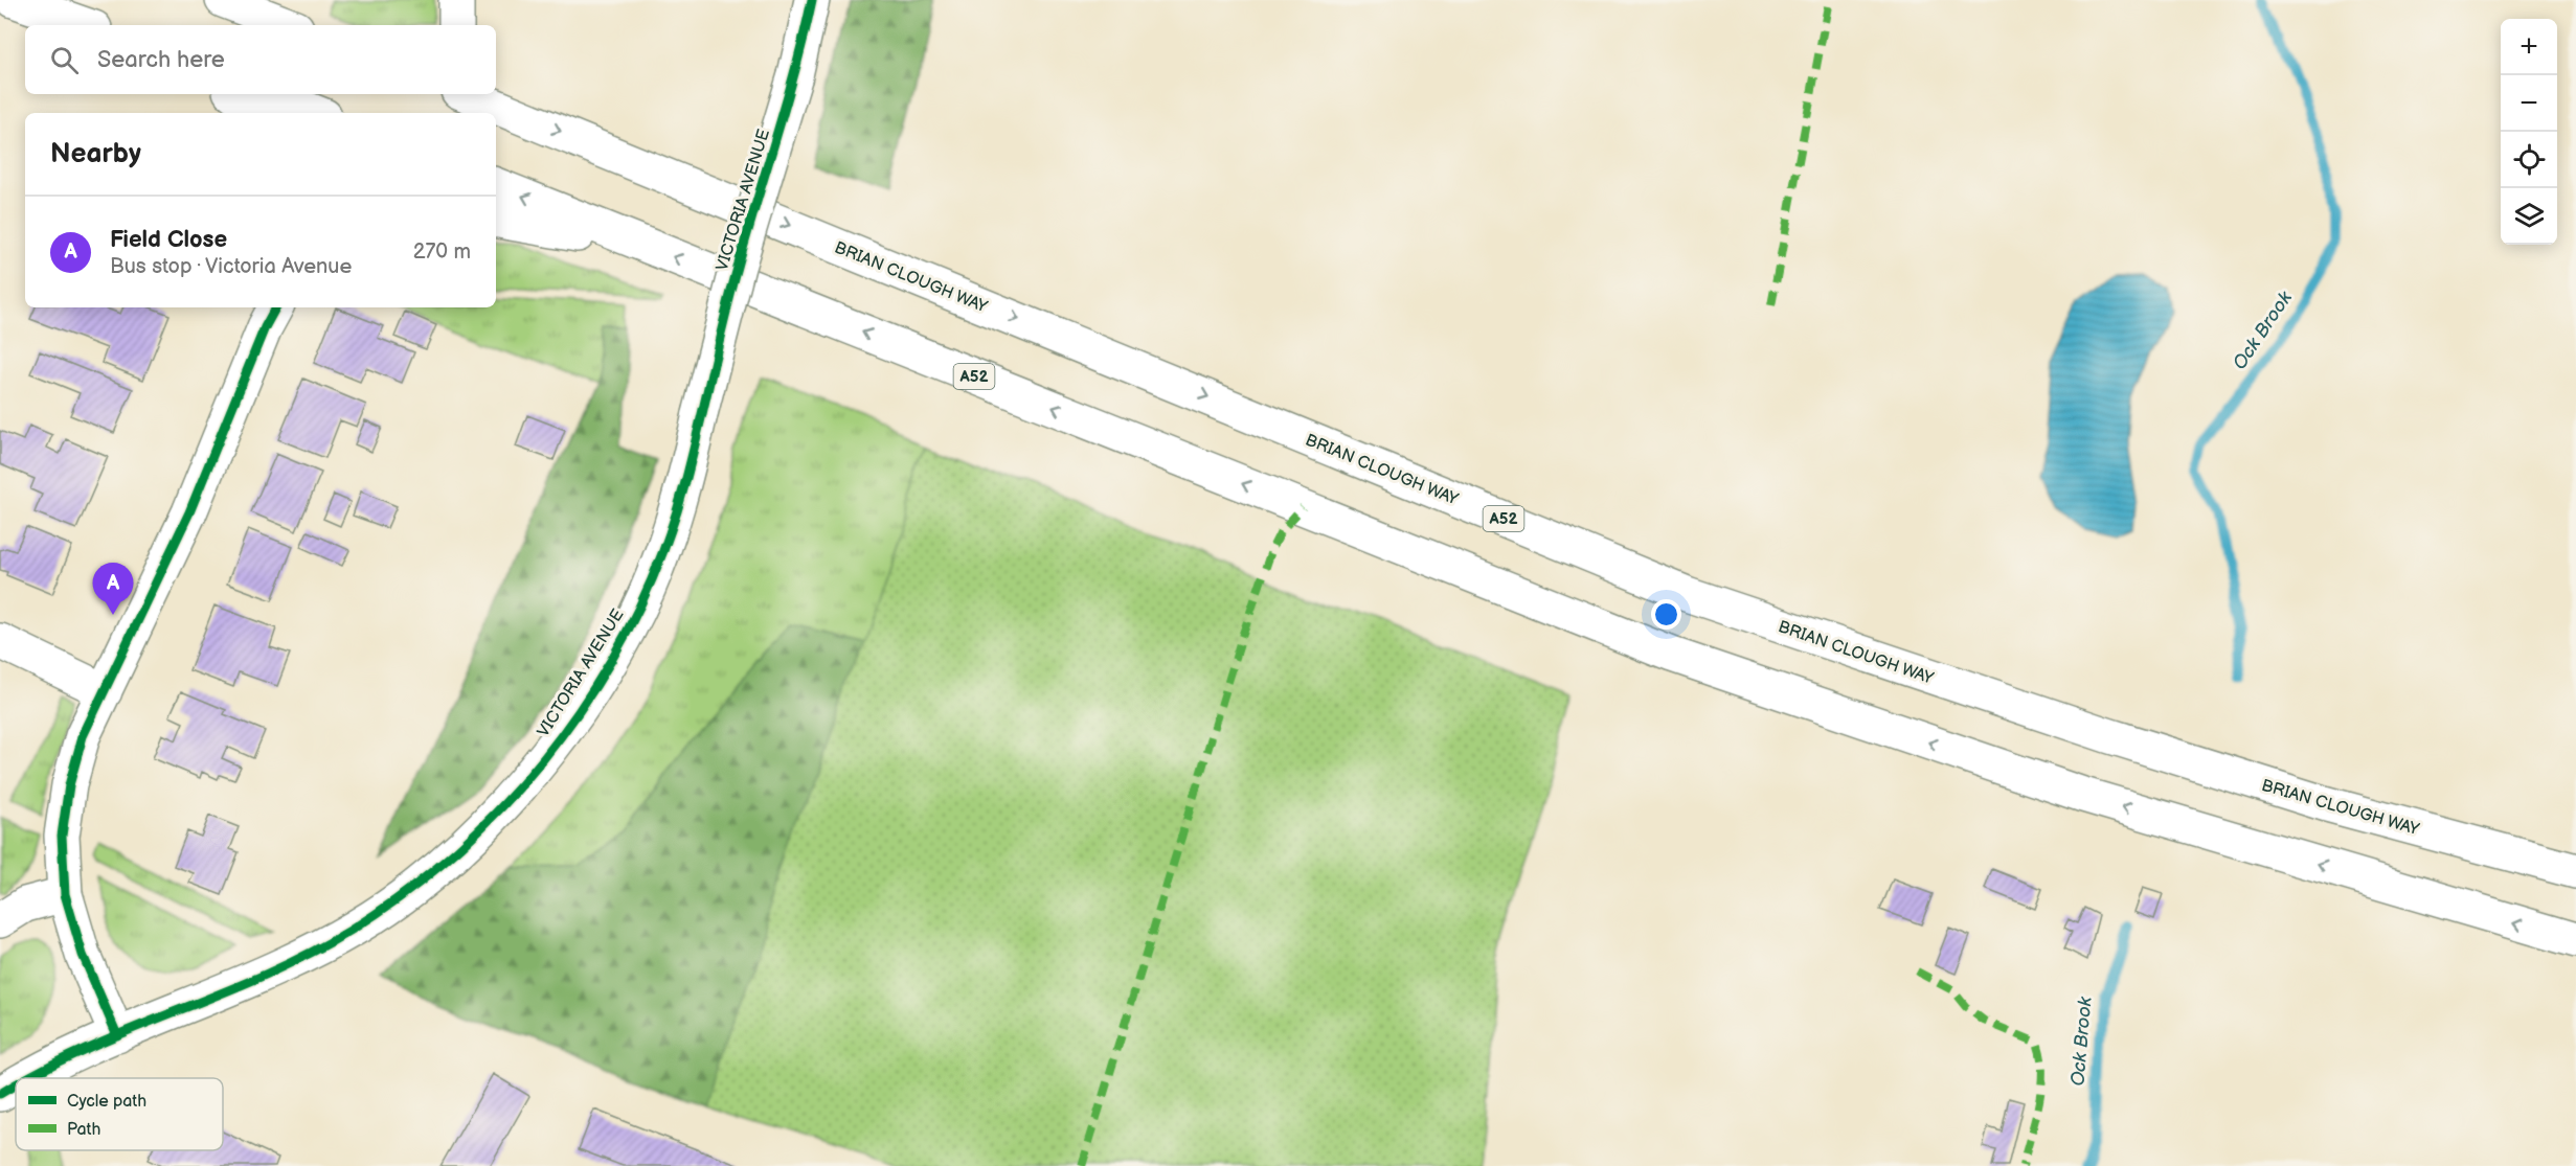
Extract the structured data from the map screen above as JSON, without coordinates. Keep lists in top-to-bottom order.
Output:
{
  "streets": {
    "main road": ["VICTORIA AVENUE", "BRIAN CLOUGH WAY", "A52"]
  },
  "water": ["Ock Brook"],
  "legend": ["Cycle path", "Path"],
  "page": {
    "map_buttons": ["+", "−"],
    "search": "Search here",
    "heading": "Nearby",
    "list": [
      {
        "mark": "A",
        "name": "Field Close",
        "note": "Bus stop · Victoria Avenue",
        "value": "270 m"
      }
    ],
    "pins": "A"
  }
}
